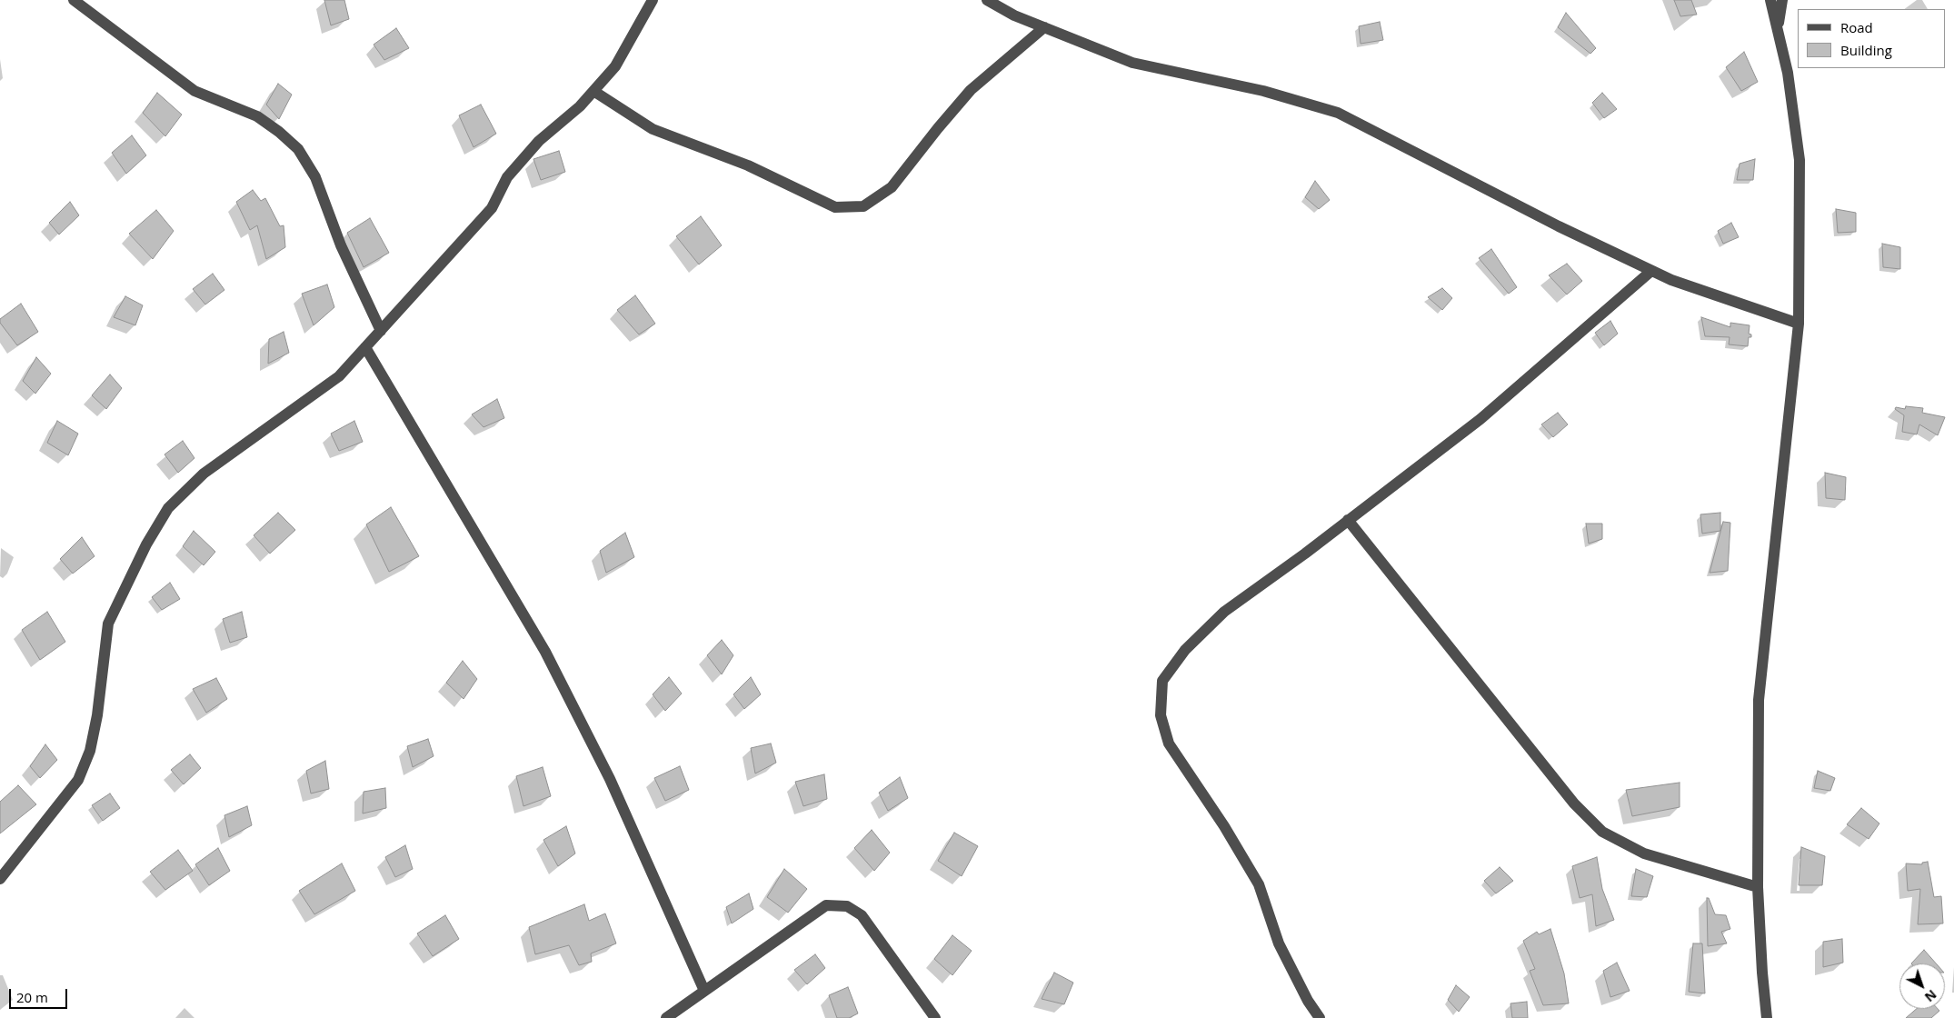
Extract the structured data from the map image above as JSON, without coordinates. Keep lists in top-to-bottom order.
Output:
{
  "legend": ["Road", "Building"],
  "scale_bar": "20 m",
  "north": "bottom right"
}
